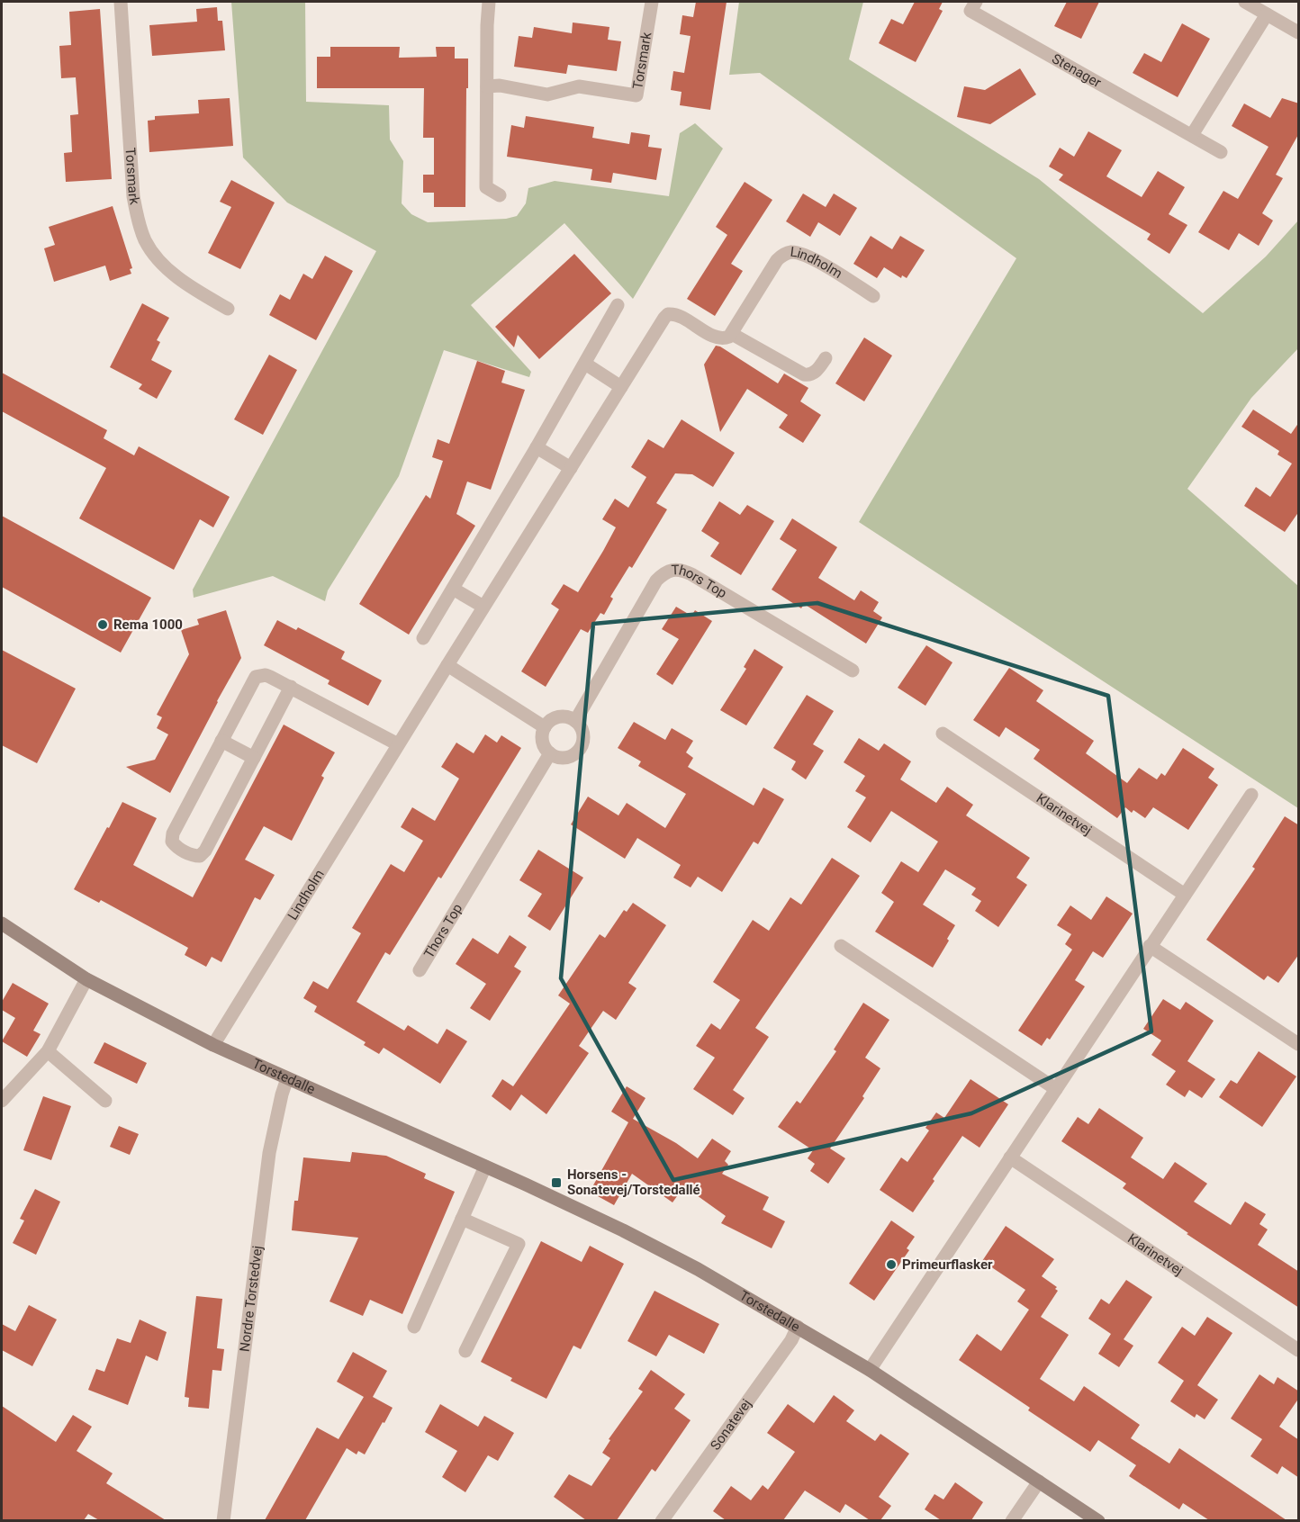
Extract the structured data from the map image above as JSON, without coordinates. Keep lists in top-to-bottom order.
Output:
{
  "streets": {
    "street": [
      "Torsmark",
      "Stenager",
      "Lindholm",
      "Thors Top",
      "Klarinetvej",
      "Torstedalle",
      "Nordre Torstedvej",
      "Sonatevej"
    ]
  },
  "crossings": [
    ["Lindholm", "Torstedalle"],
    ["Torstedalle", "Nordre Torstedvej"],
    ["Torstedalle", "Sonatevej"]
  ],
  "places": {
    "other": ["Rema 1000", "Primeurflasker"],
    "transit": ["Horsens - Sonatevej/Torstedallé"]
  }
}
